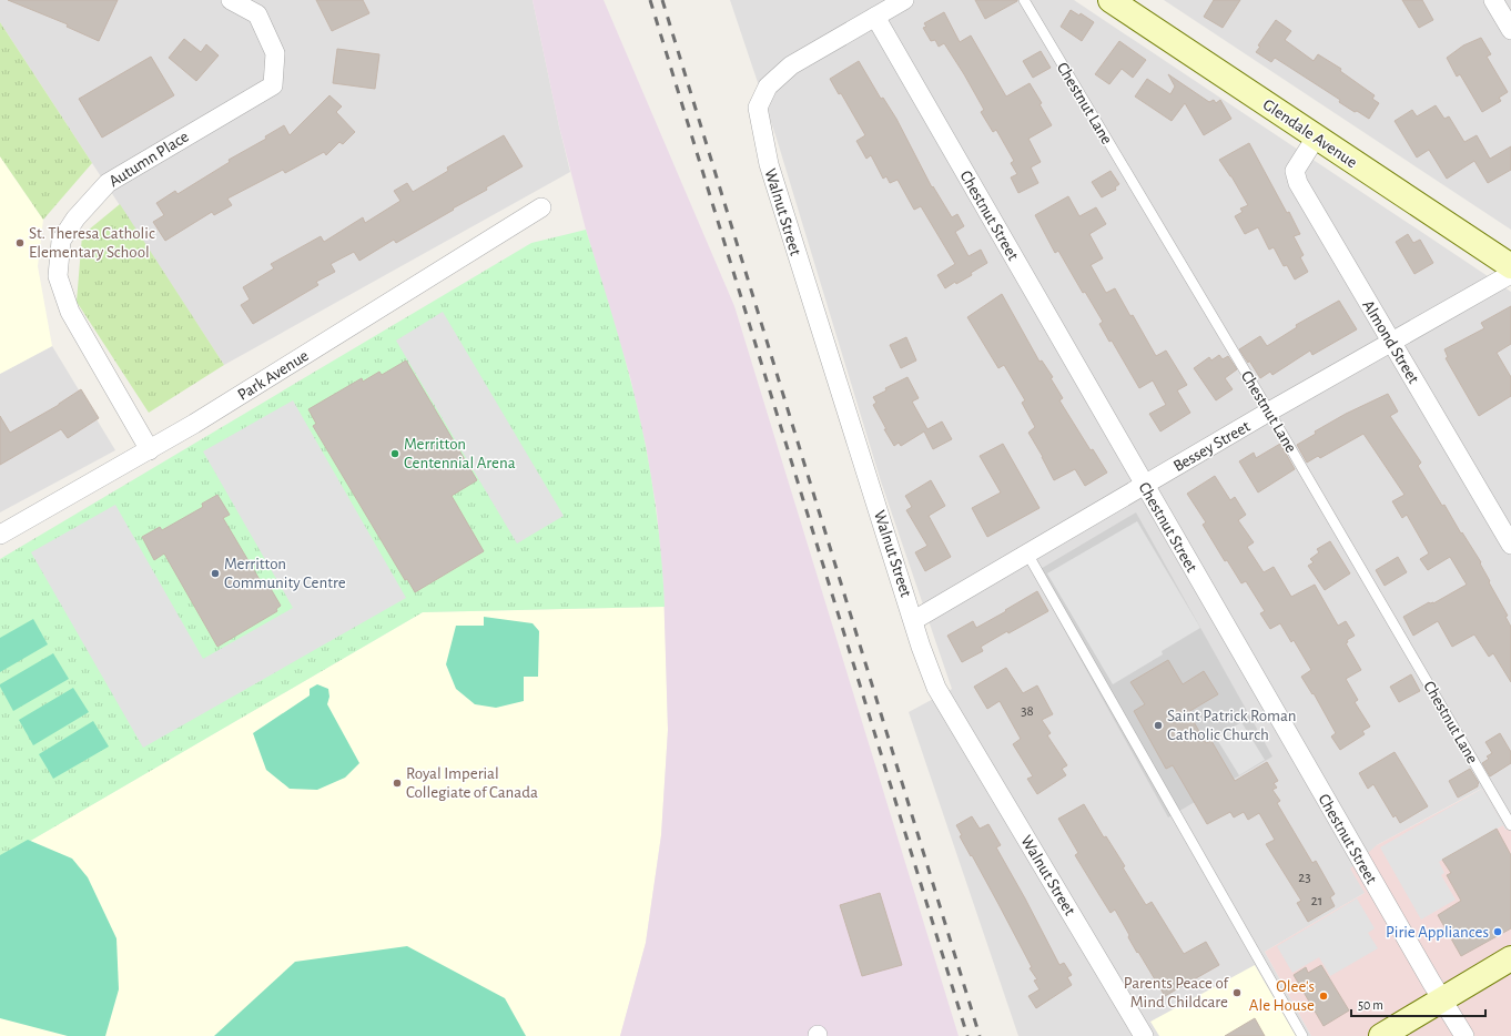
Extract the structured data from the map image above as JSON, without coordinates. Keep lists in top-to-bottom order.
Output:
{
  "streets": {
    "main road": ["Glendale Avenue"],
    "street": [
      "Autumn Place",
      "Walnut Street",
      "Chestnut Street",
      "Almond Street",
      "Park Avenue",
      "Bessey Street"
    ],
    "lane": ["Chestnut Lane"]
  },
  "crossings": [
    ["Chestnut Lane", "Bessey Street"],
    ["Glendale Avenue", "Almond Street"],
    ["Autumn Place", "Park Avenue"],
    ["Walnut Street", "Chestnut Street"],
    ["Walnut Street", "Bessey Street"],
    ["Chestnut Street", "Bessey Street"],
    ["Almond Street", "Bessey Street"]
  ],
  "places": [
    "St. Theresa Catholic Elementary School",
    "Merritton Centennial Arena",
    "Merritton Community Centre",
    "Saint Patrick Roman Catholic Church",
    "Royal Imperial Collegiate of Canada",
    "Pirie Appliances",
    "Parents Peace of Mind Childcare",
    "Olee's Ale House"
  ],
  "house_numbers": ["38", "23", "21"],
  "scale_bar": "50 m"
}
